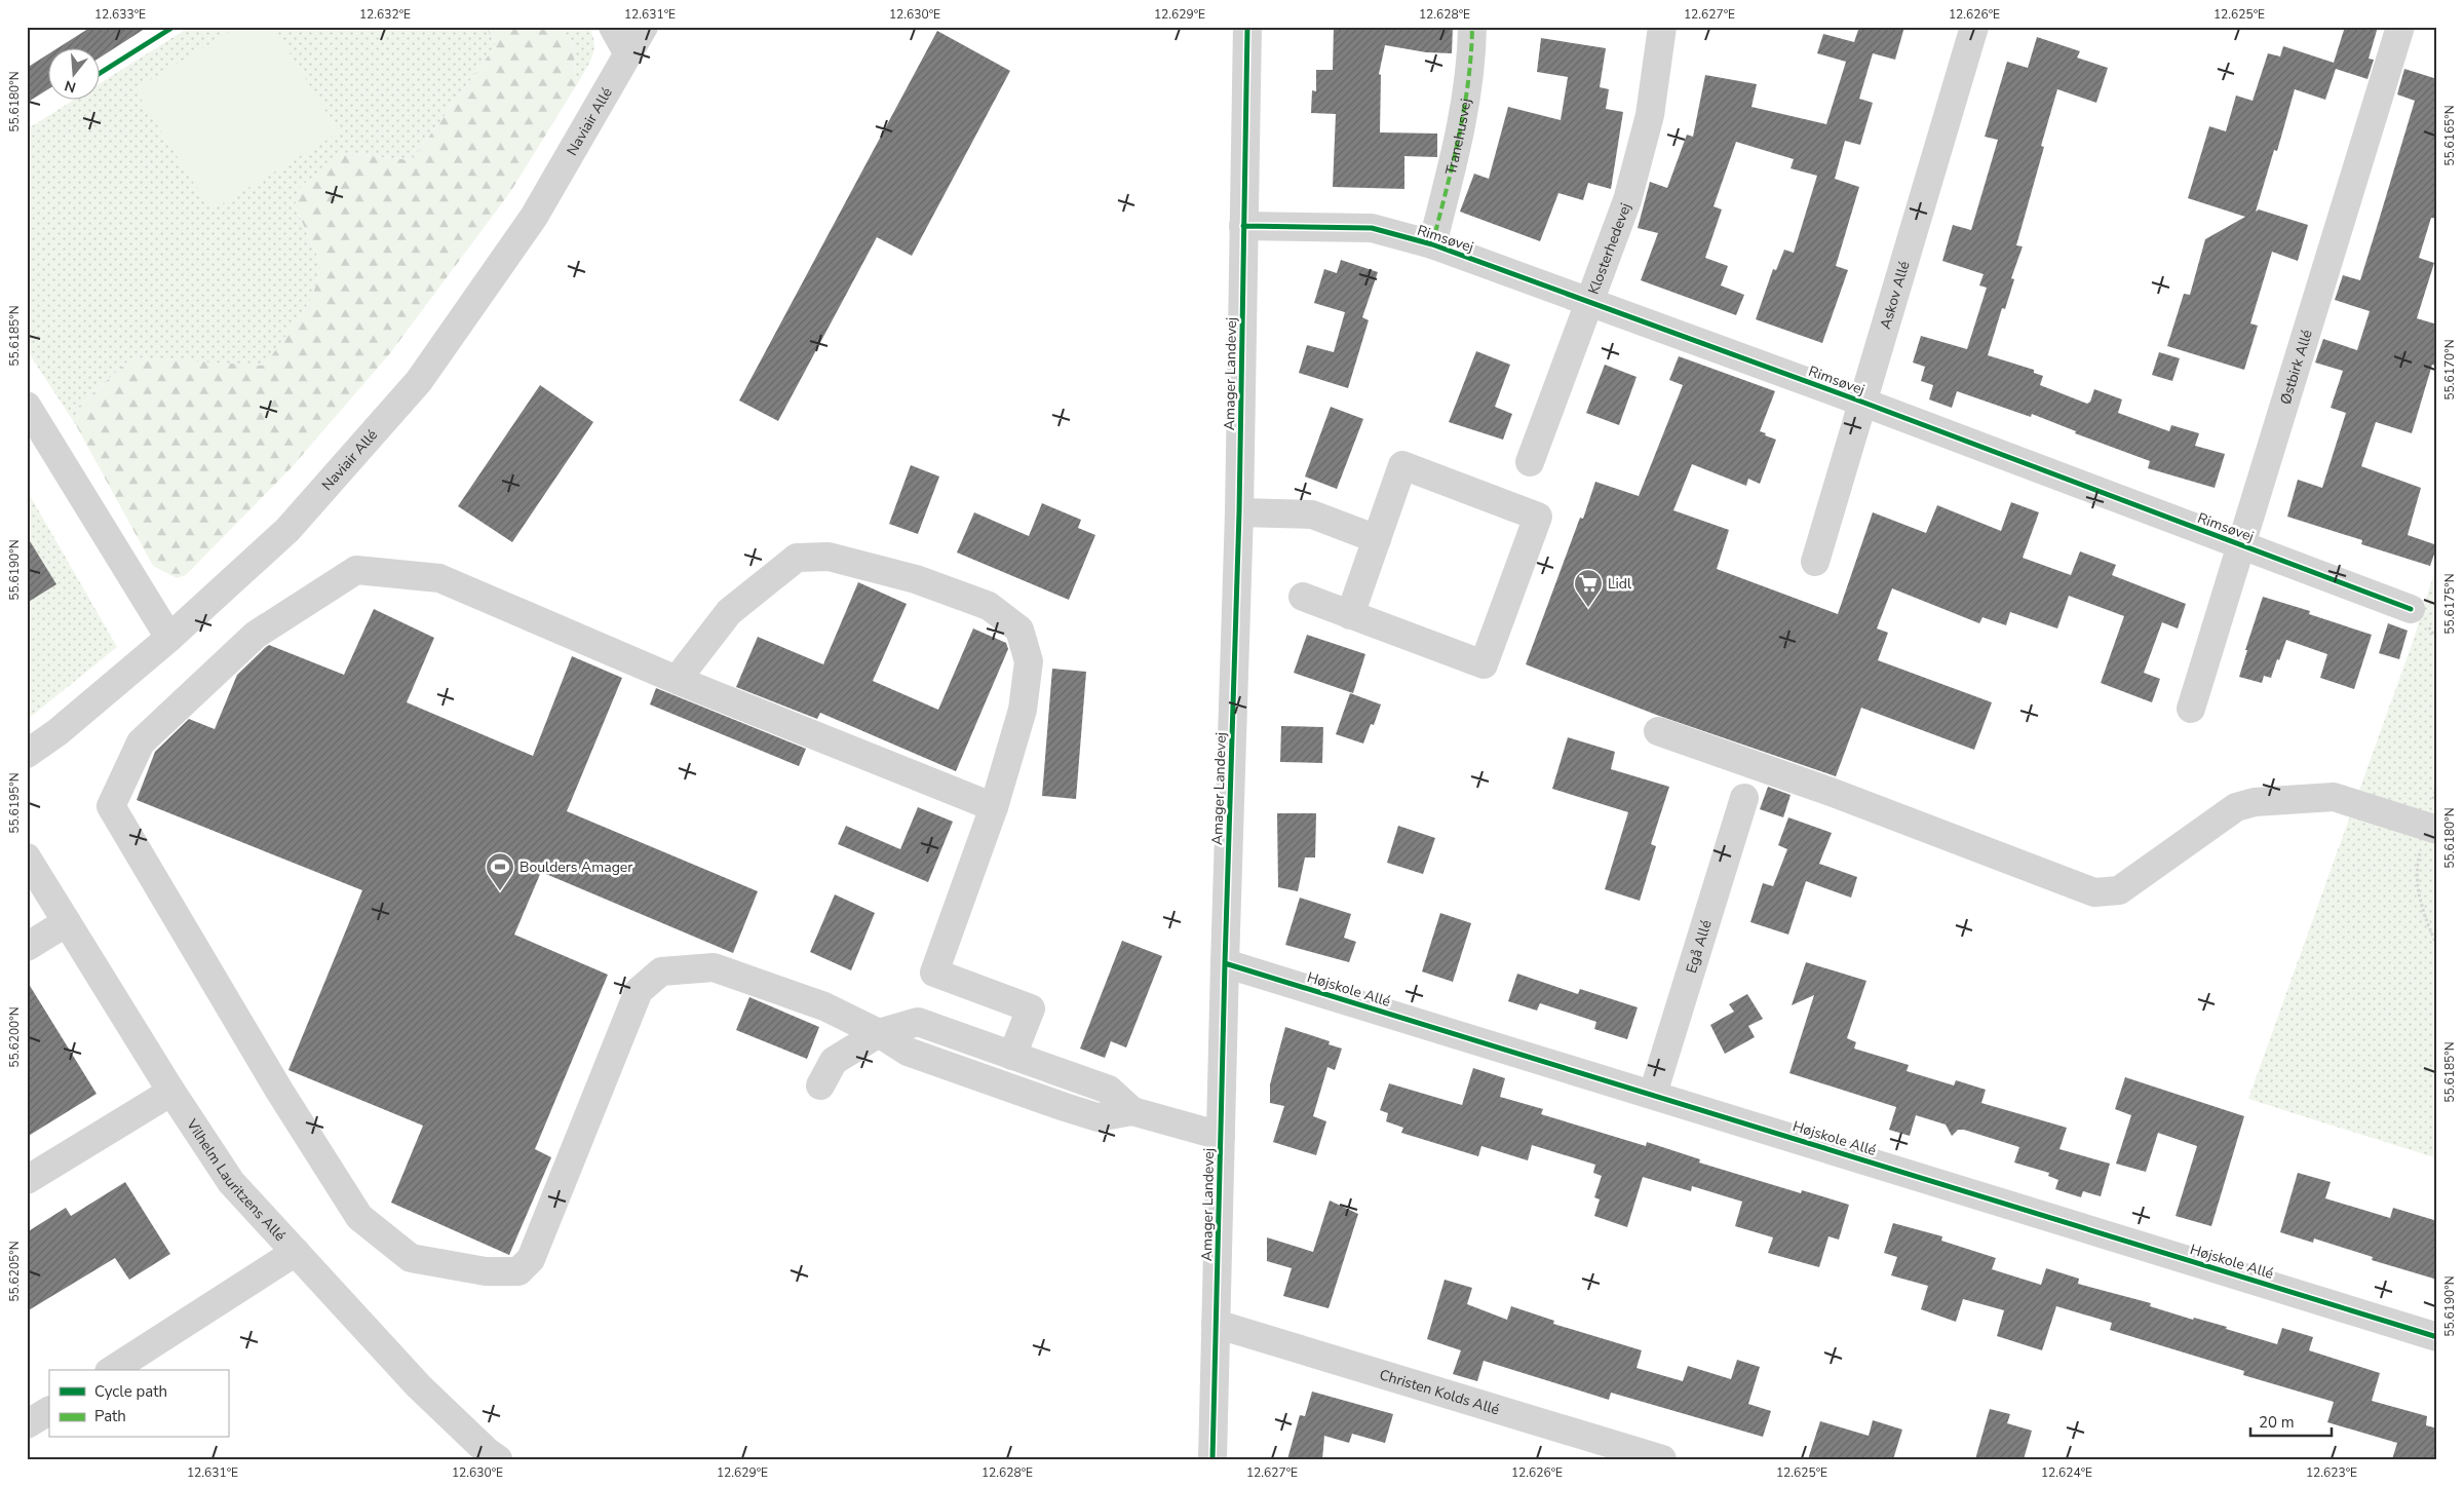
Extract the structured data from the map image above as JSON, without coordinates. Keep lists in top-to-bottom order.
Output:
{
  "streets": {
    "street": [
      "Naviair Allé",
      "Tranehusvej",
      "Rimsøvej",
      "Klosterhedevej",
      "Askov Allé",
      "Østbirk Allé",
      "Amager Landevej",
      "Egå Allé",
      "Højskole Allé",
      "Vilhelm Lauritzens Allé",
      "Christen Kolds Allé"
    ]
  },
  "crossings": [
    ["Tranehusvej", "Rimsøvej"],
    ["Rimsøvej", "Klosterhedevej"],
    ["Rimsøvej", "Askov Allé"],
    ["Rimsøvej", "Østbirk Allé"],
    ["Rimsøvej", "Amager Landevej"],
    ["Amager Landevej", "Højskole Allé"],
    ["Amager Landevej", "Christen Kolds Allé"],
    ["Egå Allé", "Højskole Allé"]
  ],
  "places": {
    "supermarket": ["Lidl"],
    "sports": ["Boulders Amager"]
  },
  "legend": ["Cycle path", "Path"],
  "scale_bar": "20 m",
  "north": "bottom",
  "coordinates": [
    "12.633°E",
    "12.632°E",
    "12.631°E",
    "12.630°E",
    "12.629°E",
    "12.628°E",
    "12.627°E",
    "12.626°E",
    "12.625°E",
    "55.6180°N",
    "55.6165°N",
    "55.6185°N",
    "55.6170°N",
    "55.6190°N",
    "55.6175°N",
    "55.6195°N",
    "55.6200°N",
    "55.6205°N",
    "12.624°E",
    "12.623°E"
  ]
}
